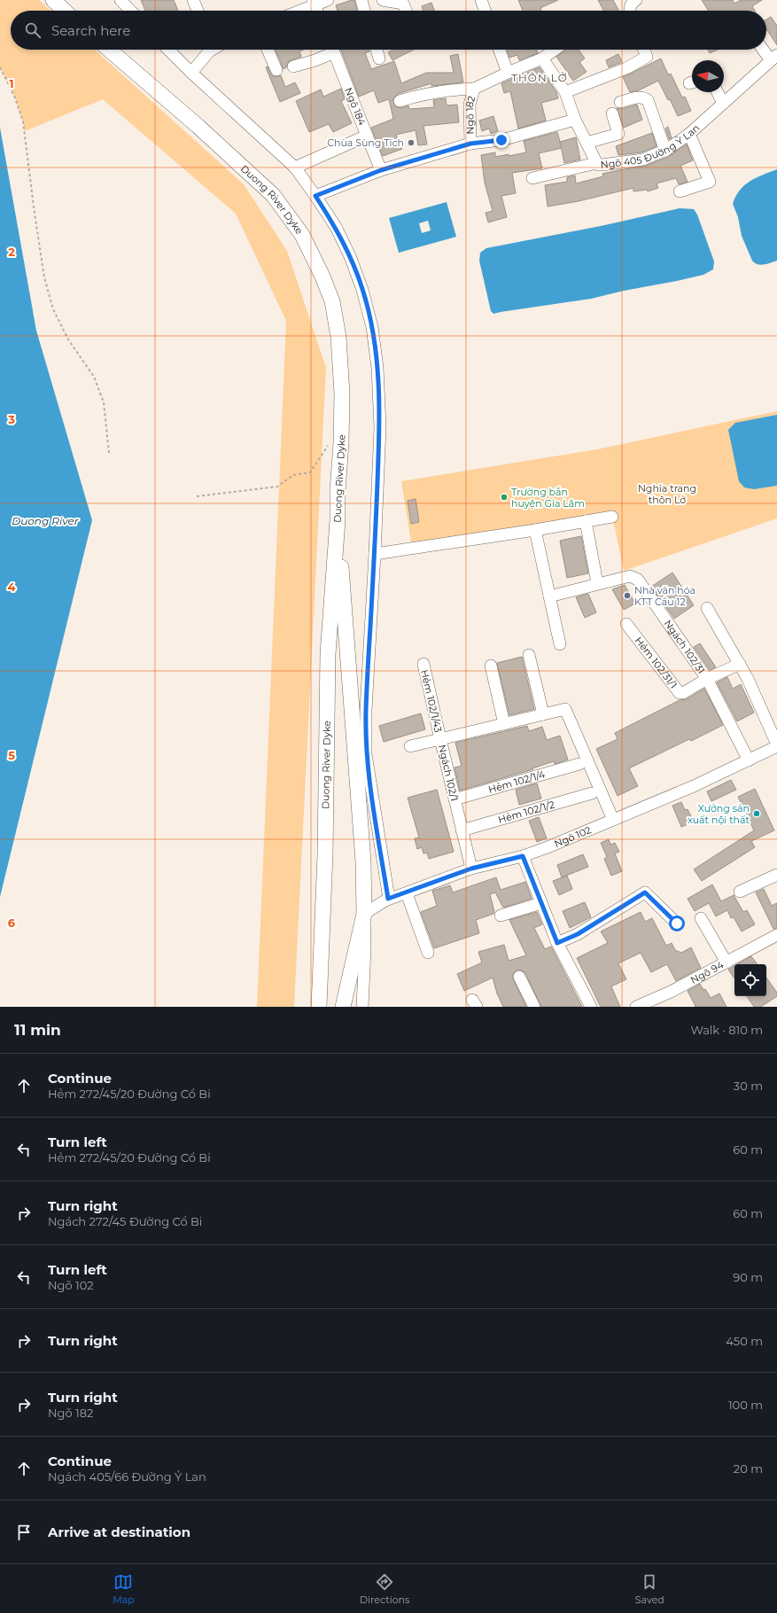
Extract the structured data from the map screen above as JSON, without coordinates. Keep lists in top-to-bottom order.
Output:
{
  "streets": {
    "main road": ["Duong River Dyke"],
    "street": [
      "Ngõ 184",
      "Ngõ 182",
      "Ngõ 405 Đường Ỷ Lan",
      "Ngách 102/31",
      "Hẻm 102/31/1",
      "Hẻm 102/1/43",
      "Ngách 102/1",
      "Hẻm 102/1/4",
      "Hẻm 102/1/2",
      "Ngõ 102",
      "Ngõ 94"
    ]
  },
  "crossings": [
    ["Ngách 102/31", "Hẻm 102/31/1"],
    ["Ngách 102/31", "Ngõ 102"],
    ["Hẻm 102/1/43", "Ngách 102/1"],
    ["Ngách 102/1", "Hẻm 102/1/4"],
    ["Ngách 102/1", "Hẻm 102/1/2"],
    ["Ngách 102/1", "Ngõ 102"]
  ],
  "districts": ["THÔN LỞ"],
  "water": ["Duong River"],
  "parks": ["Nghĩa trang thôn Lở"],
  "places": [
    "Chùa Sùng Tích",
    "Trường bắn huyện Gia Lâm",
    "Nhà văn hóa KTT Cầu 12",
    "Xưởng sản xuất nội thất"
  ],
  "north": "left",
  "page": {
    "search": "Search here",
    "heading": ["11 min", "Walk · 810 m"],
    "list": [
      ["Continue", "Hẻm 272/45/20 Đường Cổ Bi", "30 m"],
      ["Turn left", "Hẻm 272/45/20 Đường Cổ Bi", "60 m"],
      ["Turn right", "Ngách 272/45 Đường Cổ Bi", "60 m"],
      ["Turn left", "Ngõ 102", "90 m"],
      ["Turn right", "450 m"],
      ["Turn right", "Ngõ 182", "100 m"],
      ["Continue", "Ngách 405/66 Đường Ỷ Lan", "20 m"],
      "Arrive at destination"
    ],
    "nav": ["Map", "Directions", "Saved"]
  },
  "grid": {
    "rows": [
      "1",
      "2",
      "3",
      "4",
      "5",
      "6"
    ]
  }
}
